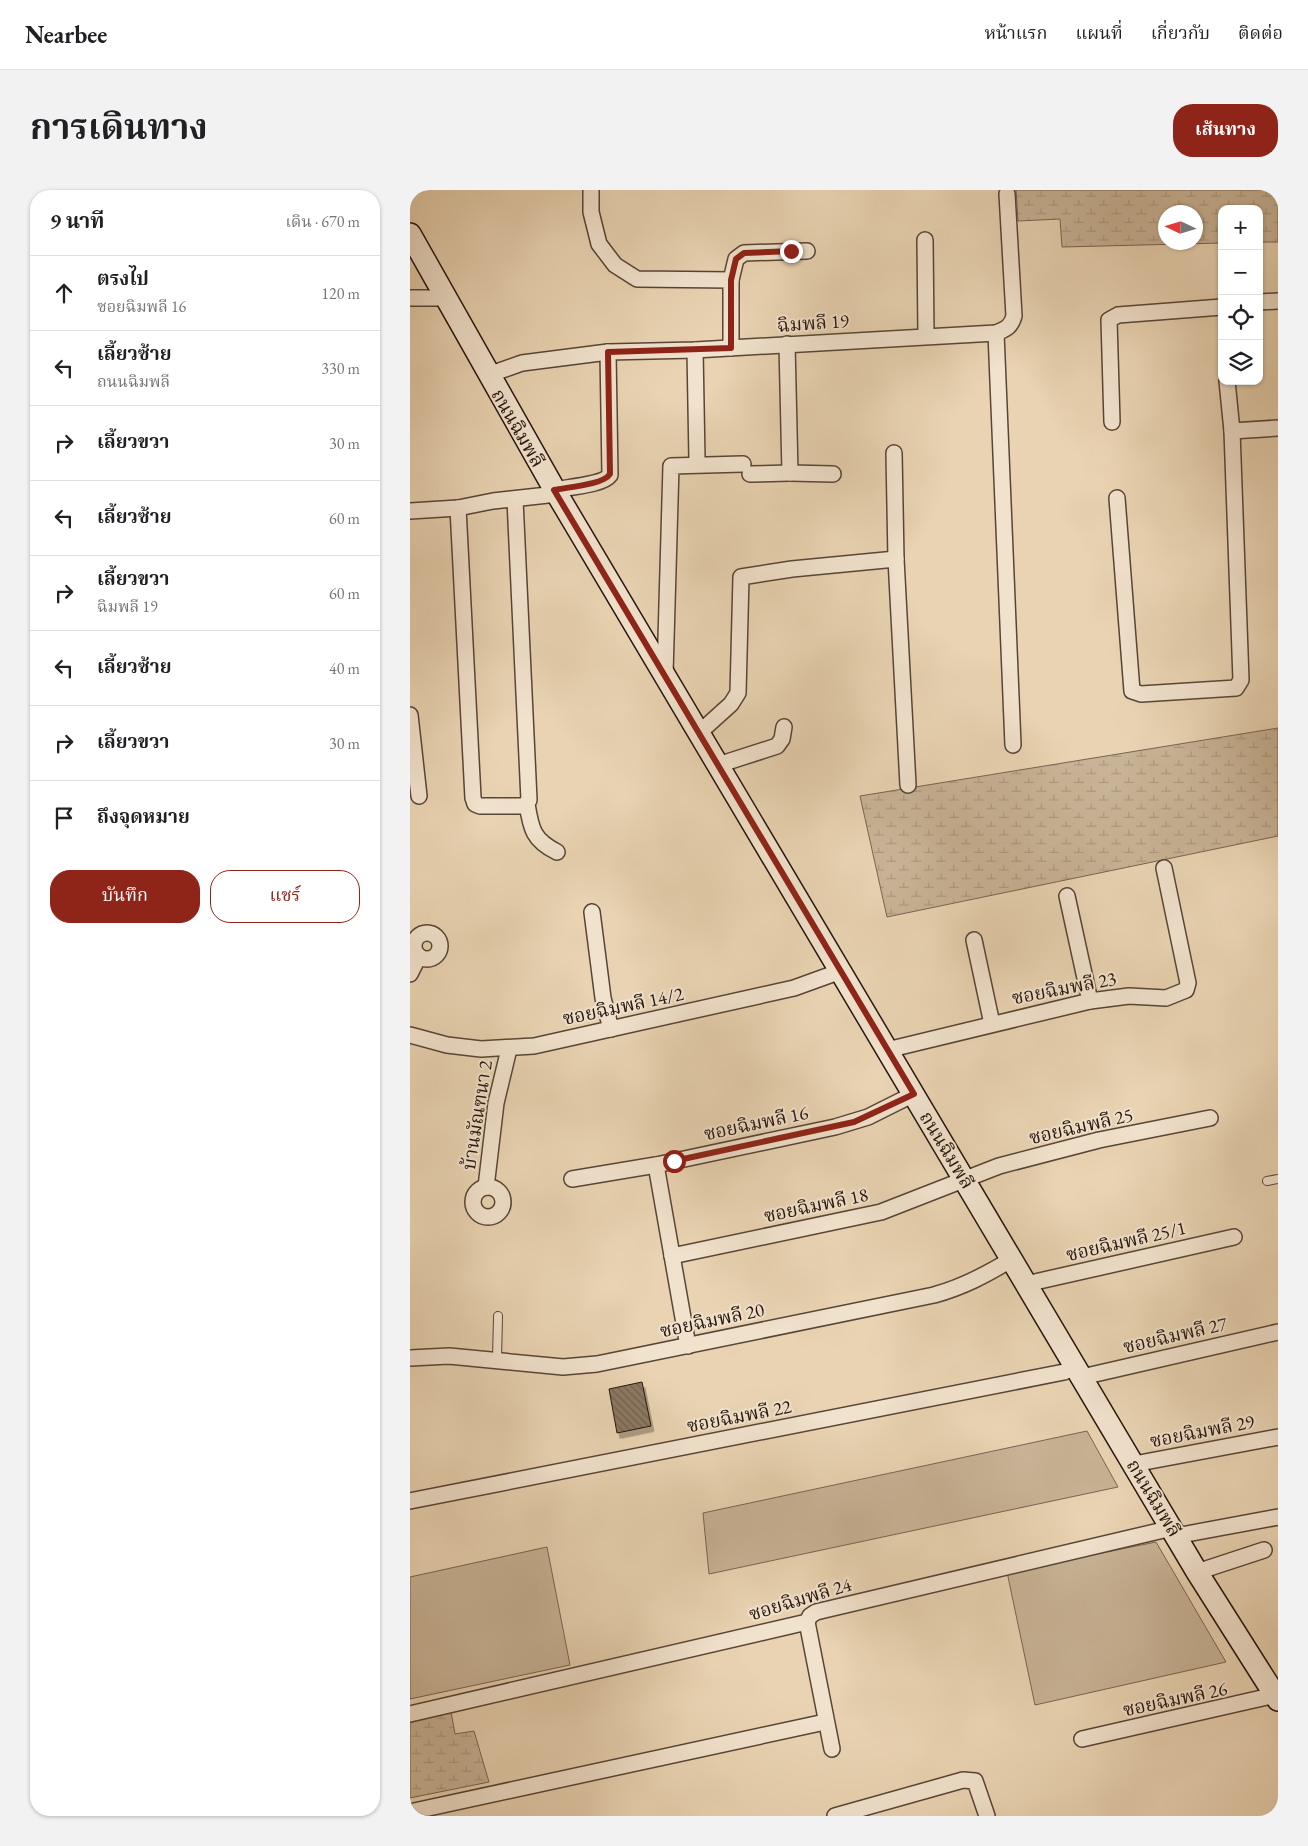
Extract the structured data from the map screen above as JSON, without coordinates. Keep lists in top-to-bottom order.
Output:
{
  "streets": {
    "street": [
      "ฉิมพลี 19",
      "ถนนฉิมพลี",
      "ซอยฉิมพลี 23",
      "ซอยฉิมพลี 14/2",
      "บ้านมัณฑนา 2",
      "ซอยฉิมพลี 16",
      "ซอยฉิมพลี 25",
      "ซอยฉิมพลี 18",
      "ซอยฉิมพลี 25/1",
      "ซอยฉิมพลี 20",
      "ซอยฉิมพลี 27",
      "ซอยฉิมพลี 22",
      "ซอยฉิมพลี 29",
      "ซอยฉิมพลี 24",
      "ซอยฉิมพลี 26"
    ]
  },
  "crossings": [
    ["ฉิมพลี 19", "ถนนฉิมพลี"],
    ["ถนนฉิมพลี", "ซอยฉิมพลี 23"],
    ["ถนนฉิมพลี", "ซอยฉิมพลี 14/2"],
    ["ถนนฉิมพลี", "ซอยฉิมพลี 16"],
    ["ถนนฉิมพลี", "ซอยฉิมพลี 25"],
    ["ถนนฉิมพลี", "ซอยฉิมพลี 18"],
    ["ถนนฉิมพลี", "ซอยฉิมพลี 25/1"],
    ["ถนนฉิมพลี", "ซอยฉิมพลี 20"],
    ["ถนนฉิมพลี", "ซอยฉิมพลี 27"],
    ["ถนนฉิมพลี", "ซอยฉิมพลี 22"],
    ["ถนนฉิมพลี", "ซอยฉิมพลี 29"],
    ["ถนนฉิมพลี", "ซอยฉิมพลี 24"],
    ["ถนนฉิมพลี", "ซอยฉิมพลี 26"],
    ["ซอยฉิมพลี 14/2", "บ้านมัณฑนา 2"],
    ["ซอยฉิมพลี 25", "ซอยฉิมพลี 18"],
    ["ซอยฉิมพลี 27", "ซอยฉิมพลี 22"]
  ],
  "north": "left",
  "page": {
    "header": "Nearbee",
    "nav": [
      "หน้าแรก",
      "แผนที่",
      "เกี่ยวกับ",
      "ติดต่อ"
    ],
    "title": "การเดินทาง",
    "buttons": [
      "เส้นทาง",
      ["บันทึก", "แชร์"]
    ],
    "heading": ["9 นาที", "เดิน · 670 m"],
    "map_buttons": ["+", "−"],
    "list": [
      ["ตรงไป", "ซอยฉิมพลี 16", "120 m"],
      ["เลี้ยวซ้าย", "ถนนฉิมพลี", "330 m"],
      ["เลี้ยวขวา", "30 m"],
      ["เลี้ยวซ้าย", "60 m"],
      ["เลี้ยวขวา", "ฉิมพลี 19", "60 m"],
      ["เลี้ยวซ้าย", "40 m"],
      ["เลี้ยวขวา", "30 m"],
      "ถึงจุดหมาย"
    ]
  }
}
